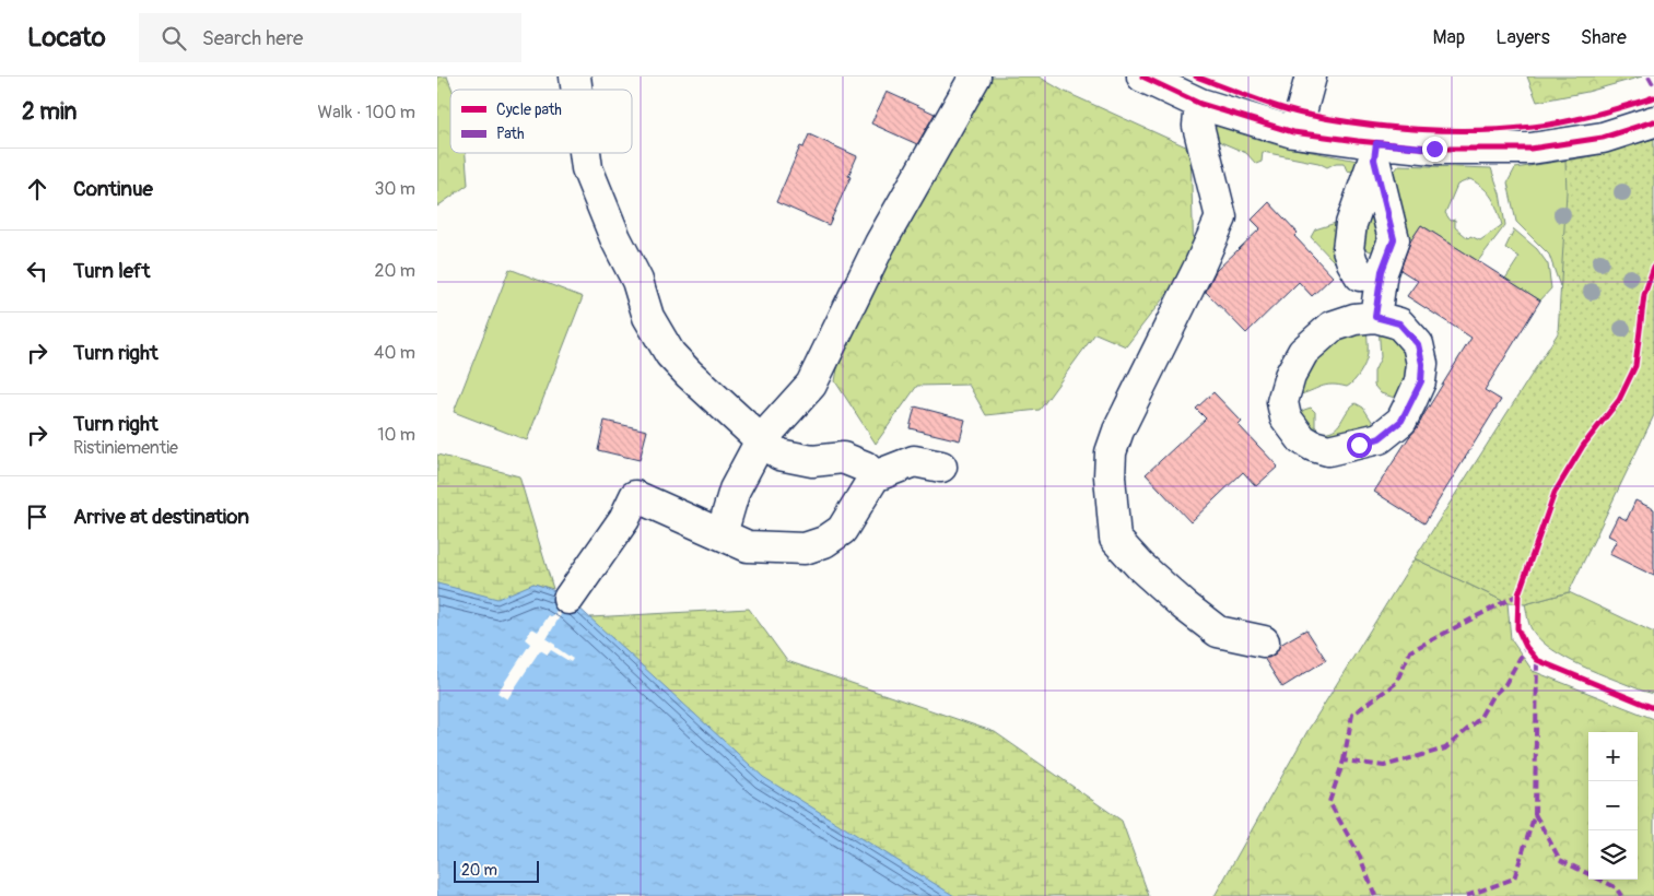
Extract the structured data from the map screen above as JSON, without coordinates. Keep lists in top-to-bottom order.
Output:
{
  "legend": ["Cycle path", "Path"],
  "scale_bar": "20 m",
  "page": {
    "header": "Locato",
    "search": "Search here",
    "nav": ["Map", "Layers", "Share"],
    "heading": ["2 min", "Walk · 100 m"],
    "list": [
      ["Continue", "30 m"],
      ["Turn left", "20 m"],
      ["Turn right", "40 m"],
      ["Turn right", "Ristiniementie", "10 m"],
      "Arrive at destination"
    ],
    "map_buttons": ["+", "−"],
    "scale": "20 m"
  }
}
